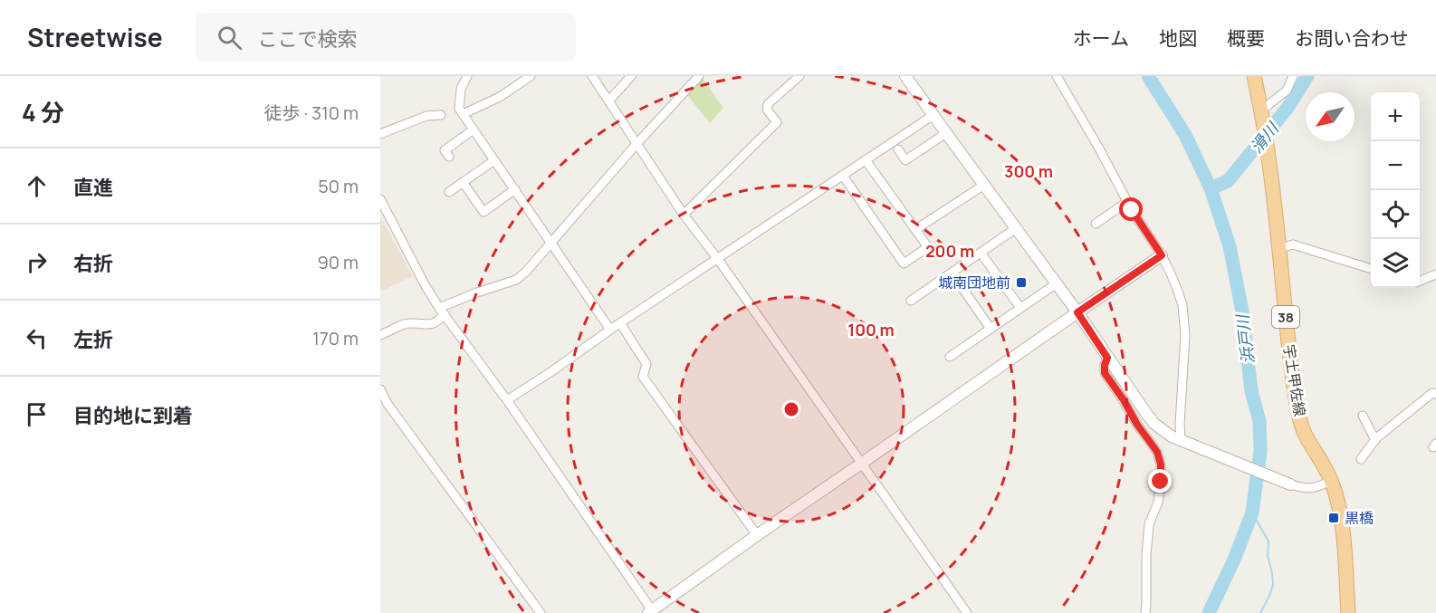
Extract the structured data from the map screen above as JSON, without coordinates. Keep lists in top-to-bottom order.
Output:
{
  "streets": {
    "main road": ["38", "宇土甲佐線"]
  },
  "water": ["滑川", "浜戸川"],
  "places": {
    "transit": ["城南団地前", "黒橋"]
  },
  "north": "bottom left",
  "page": {
    "header": "Streetwise",
    "search": "ここで検索",
    "nav": [
      "ホーム",
      "地図",
      "概要",
      "お問い合わせ"
    ],
    "heading": ["4 分", "徒歩 · 310 m"],
    "map_buttons": ["+", "−"],
    "list": [
      ["直進", "50 m"],
      ["右折", "90 m"],
      ["左折", "170 m"],
      "目的地に到着"
    ]
  },
  "rings": ["300 m", "200 m", "100 m"]
}
